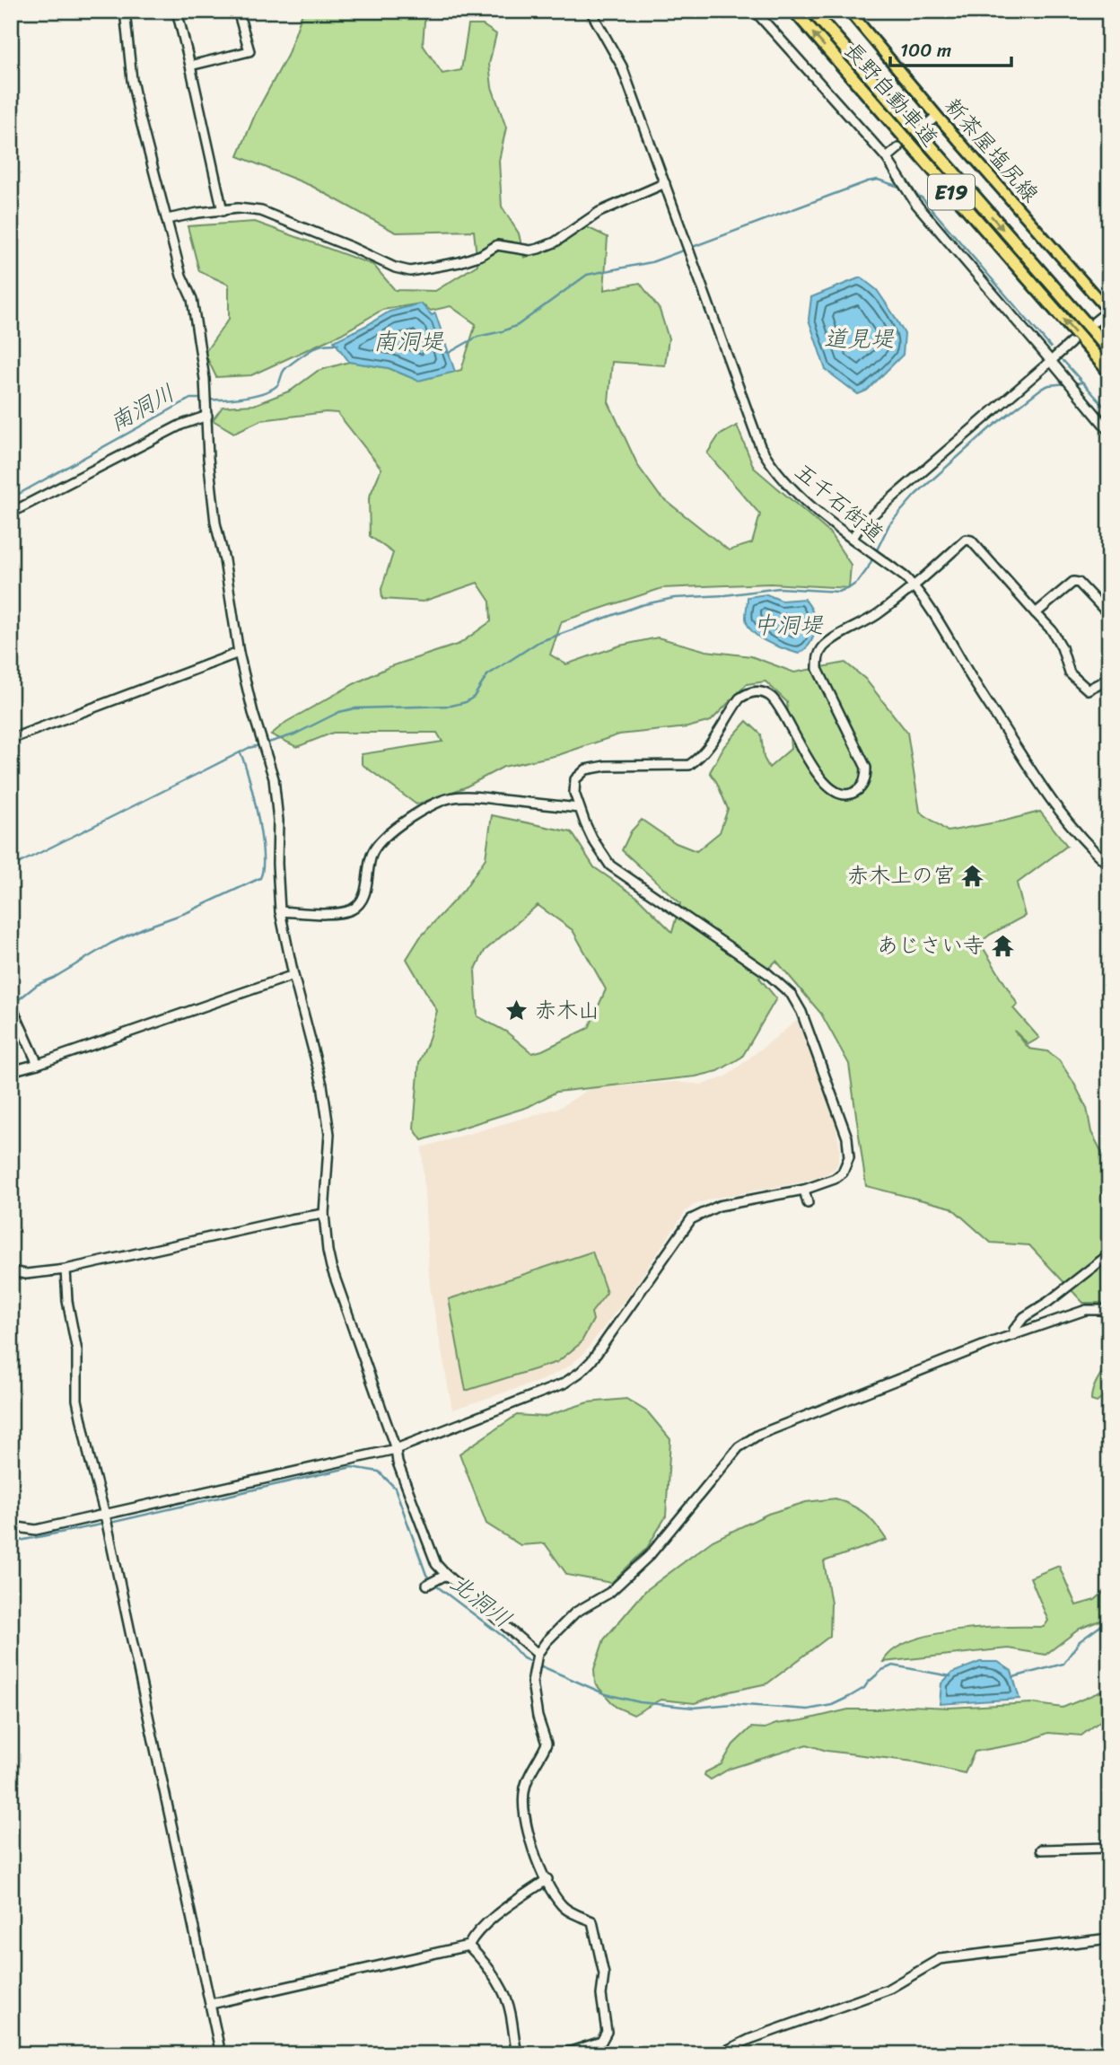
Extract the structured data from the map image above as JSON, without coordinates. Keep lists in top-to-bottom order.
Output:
{
  "streets": {
    "highway": ["長野自動車道", "E19"],
    "main road": ["新茶屋塩尻線"],
    "street": ["五千石街道"]
  },
  "water": [
    "道見堤",
    "南洞堤",
    "南洞川",
    "中洞堤",
    "北洞川"
  ],
  "places": {
    "temple": ["赤木上の宮", "あじさい寺"],
    "place": ["赤木山"]
  },
  "scale_bar": "100 m"
}
